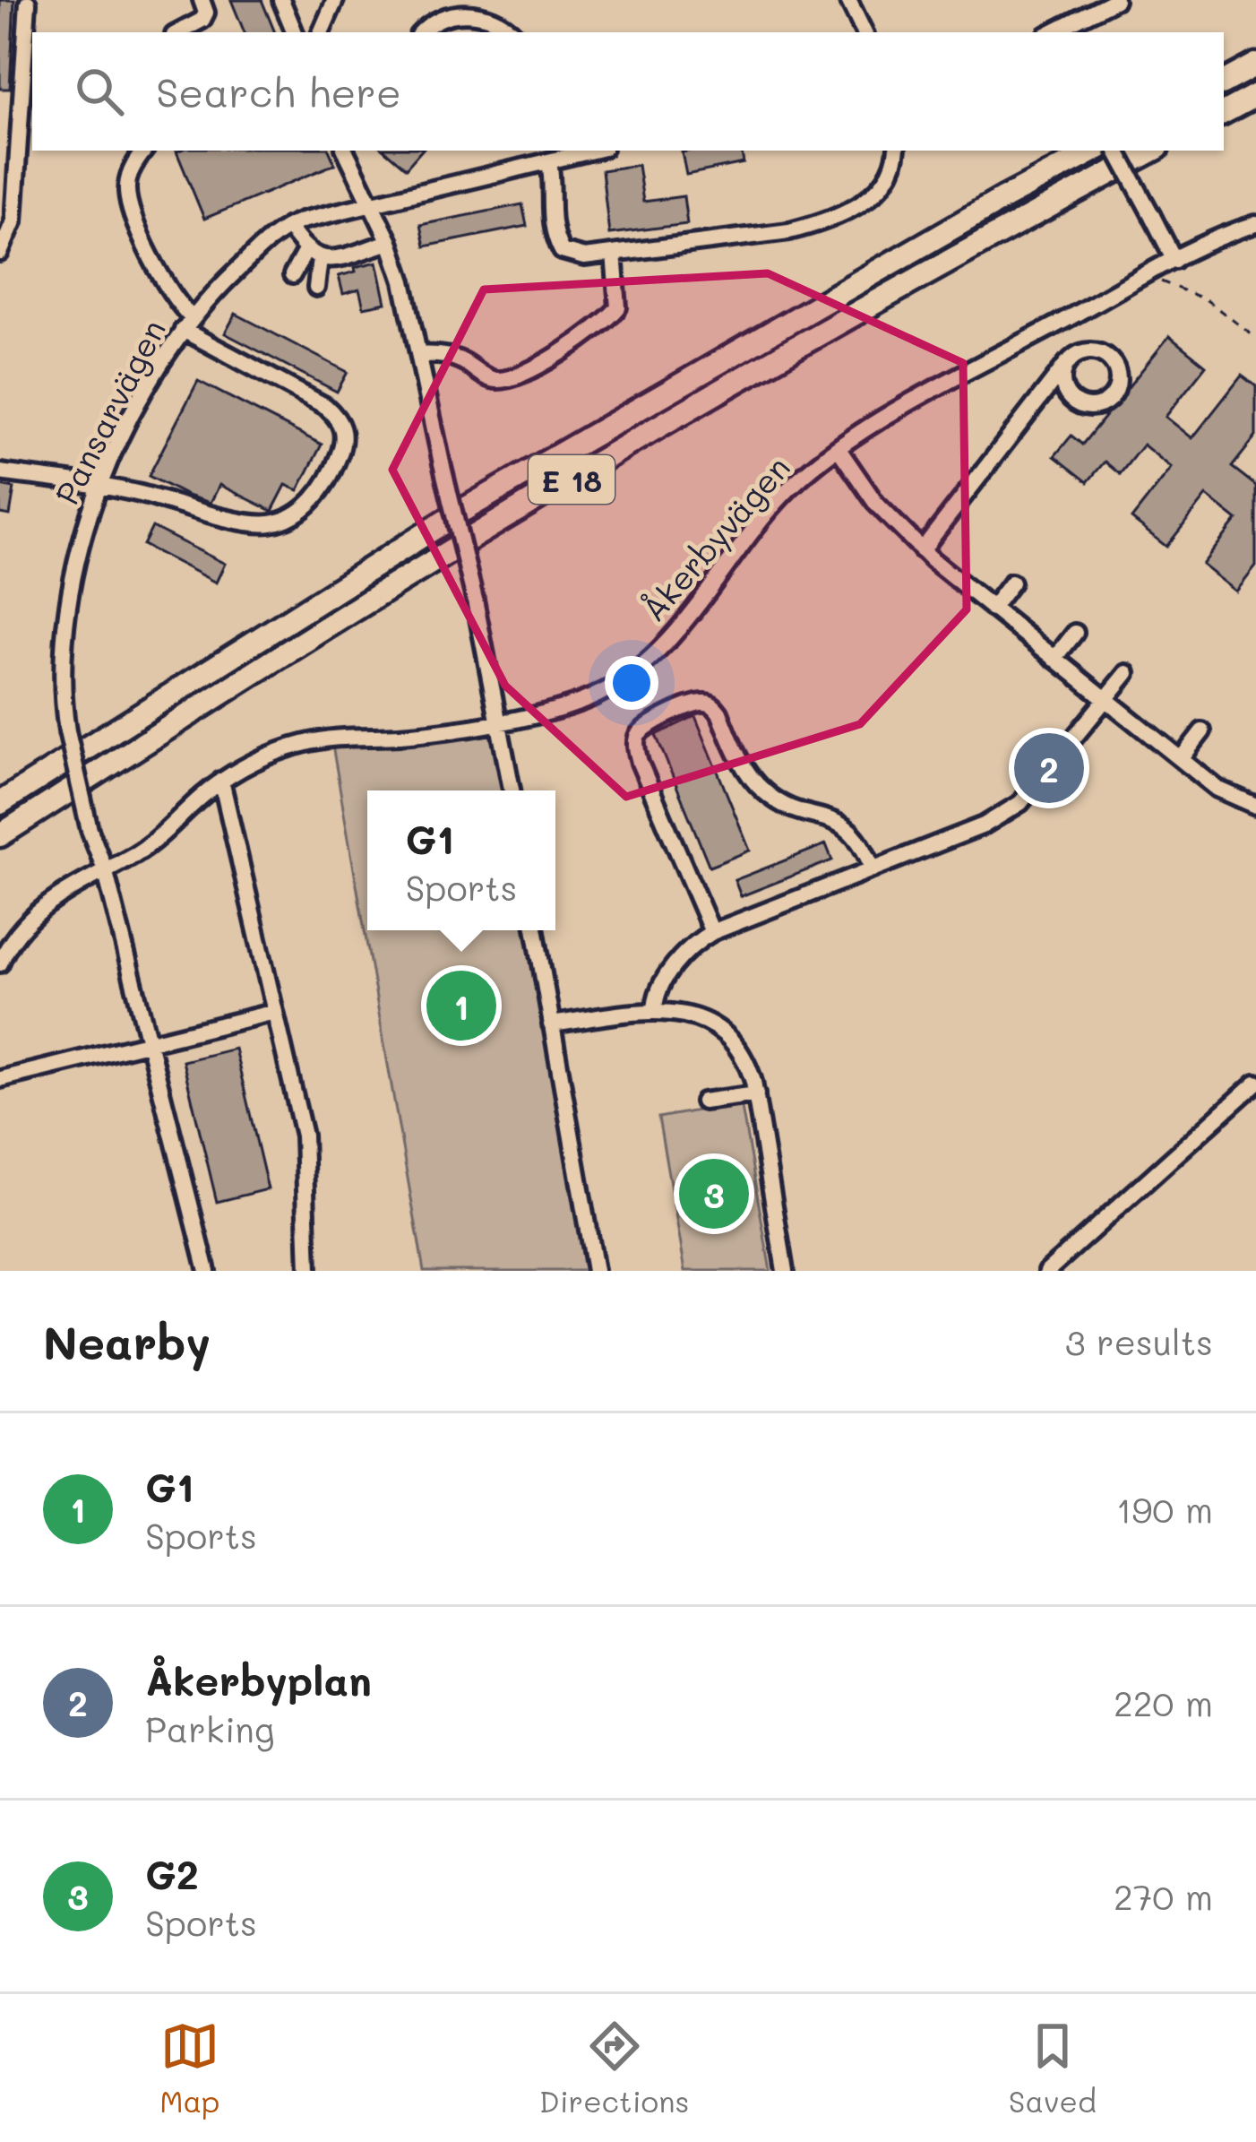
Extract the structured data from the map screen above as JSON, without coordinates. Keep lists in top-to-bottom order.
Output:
{
  "streets": {
    "highway": ["E 18"],
    "street": ["Pansarvägen", "Åkerbyvägen"]
  },
  "crossings": [
    ["Pansarvägen", "Åkerbyvägen"]
  ],
  "page": {
    "search": "Search here",
    "pins": ["2", "1", "3"],
    "popup": ["G1", "Sports"],
    "heading": ["Nearby", "3 results"],
    "list": [
      {
        "mark": "1",
        "name": "G1",
        "note": "Sports",
        "value": "190 m"
      },
      {
        "mark": "2",
        "name": "Åkerbyplan",
        "note": "Parking",
        "value": "220 m"
      },
      {
        "mark": "3",
        "name": "G2",
        "note": "Sports",
        "value": "270 m"
      }
    ],
    "nav": ["Map", "Directions", "Saved"]
  }
}
